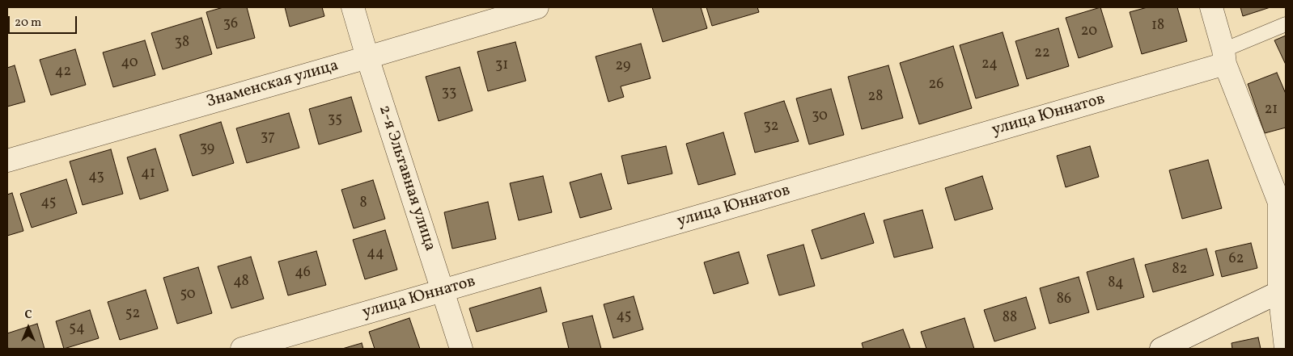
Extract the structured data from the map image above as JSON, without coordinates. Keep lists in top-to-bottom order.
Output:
{
  "streets": {
    "street": ["Знаменская улица", "улица Юннатов", "2-я Эльтавная улица"]
  },
  "crossings": [
    ["Знаменская улица", "2-я Эльтавная улица"],
    ["улица Юннатов", "2-я Эльтавная улица"]
  ],
  "house_numbers": [
    "36",
    "18",
    "20",
    "38",
    "22",
    "40",
    "24",
    "31",
    "29",
    "42",
    "26",
    "33",
    "28",
    "21",
    "30",
    "35",
    "32",
    "37",
    "39",
    "41",
    "43",
    "45",
    "8",
    "44",
    "62",
    "82",
    "46",
    "48",
    "84",
    "50",
    "86",
    "52",
    "45",
    "88",
    "54"
  ],
  "scale_bar": "20 m",
  "north": "top"
}
